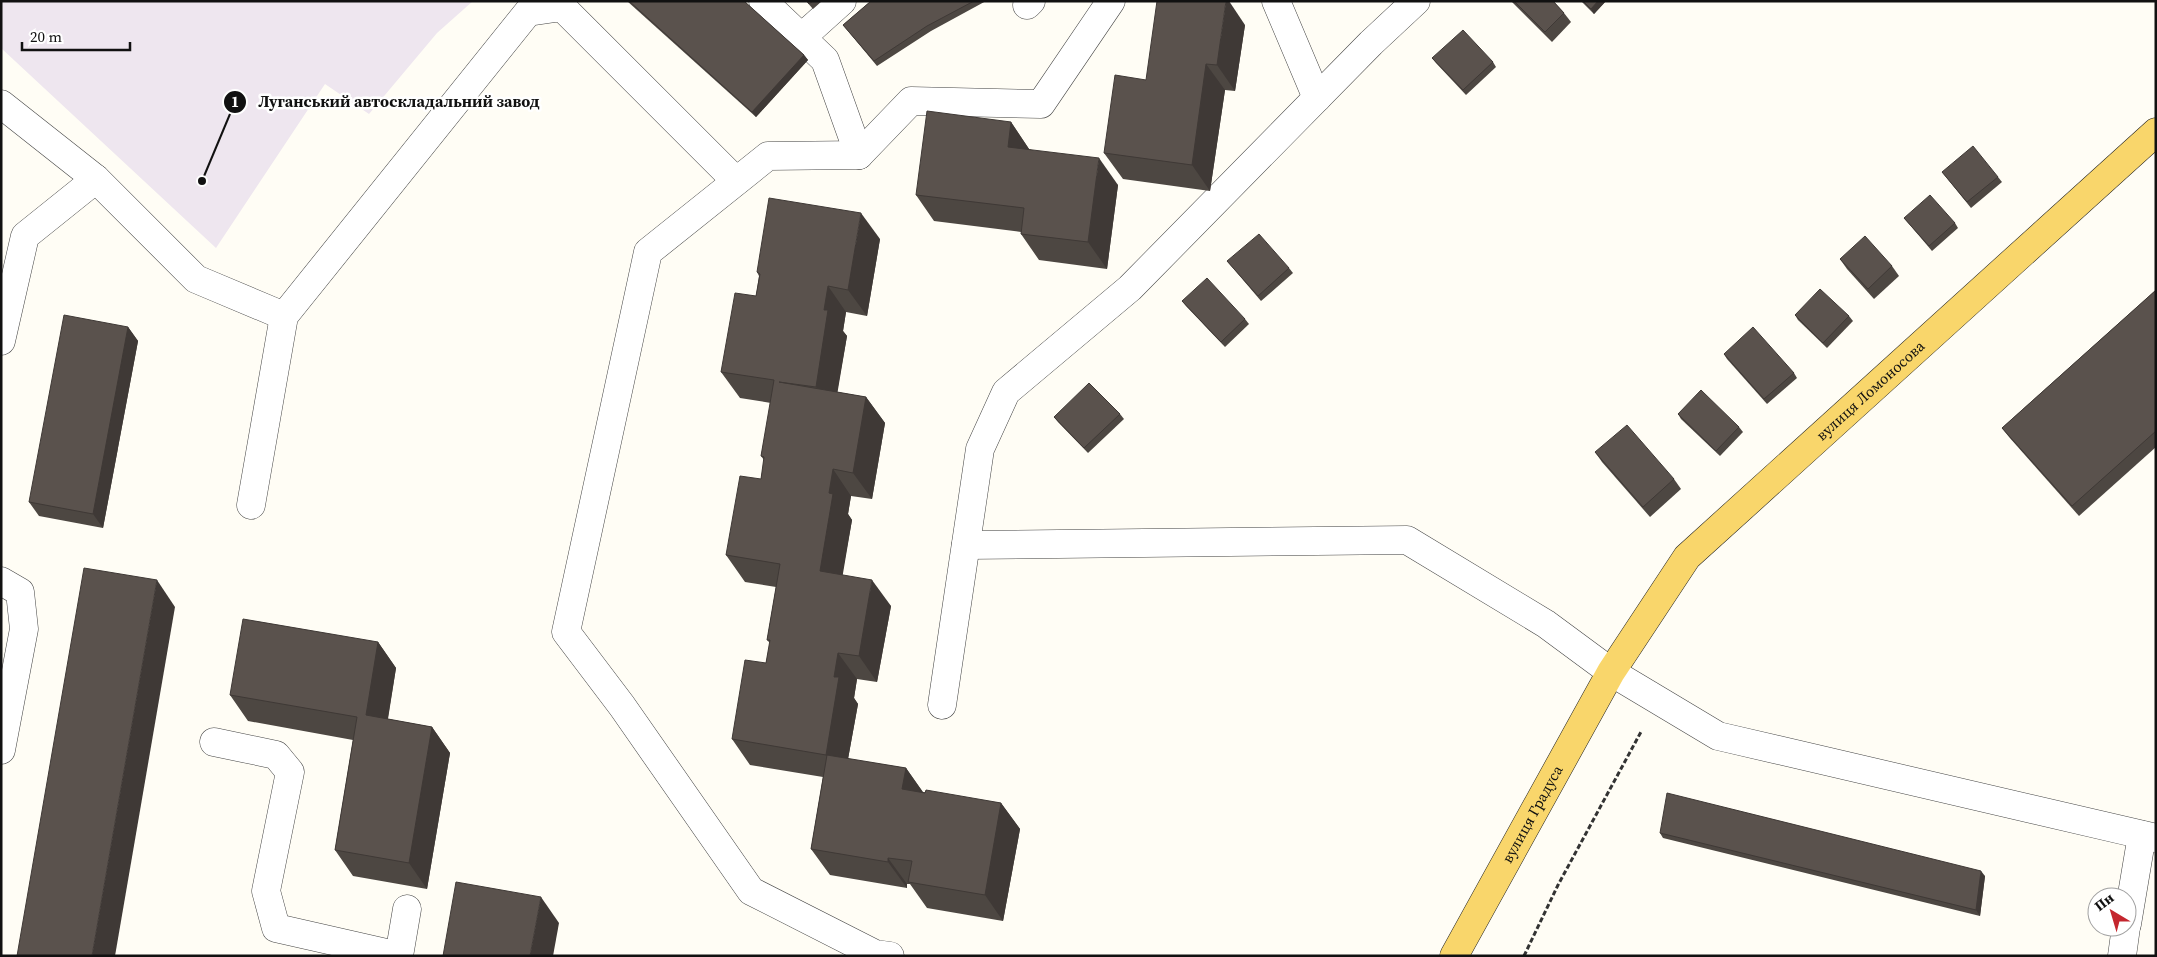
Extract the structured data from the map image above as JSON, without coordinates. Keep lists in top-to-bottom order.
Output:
{
  "streets": {
    "main road": ["вулиця Ломоносова", "вулиця Градуса"]
  },
  "crossings": [
    ["вулиця Ломоносова", "вулиця Градуса"]
  ],
  "places": ["Луганський автоскладальний завод"],
  "scale_bar": "20 m",
  "north": "top left"
}
